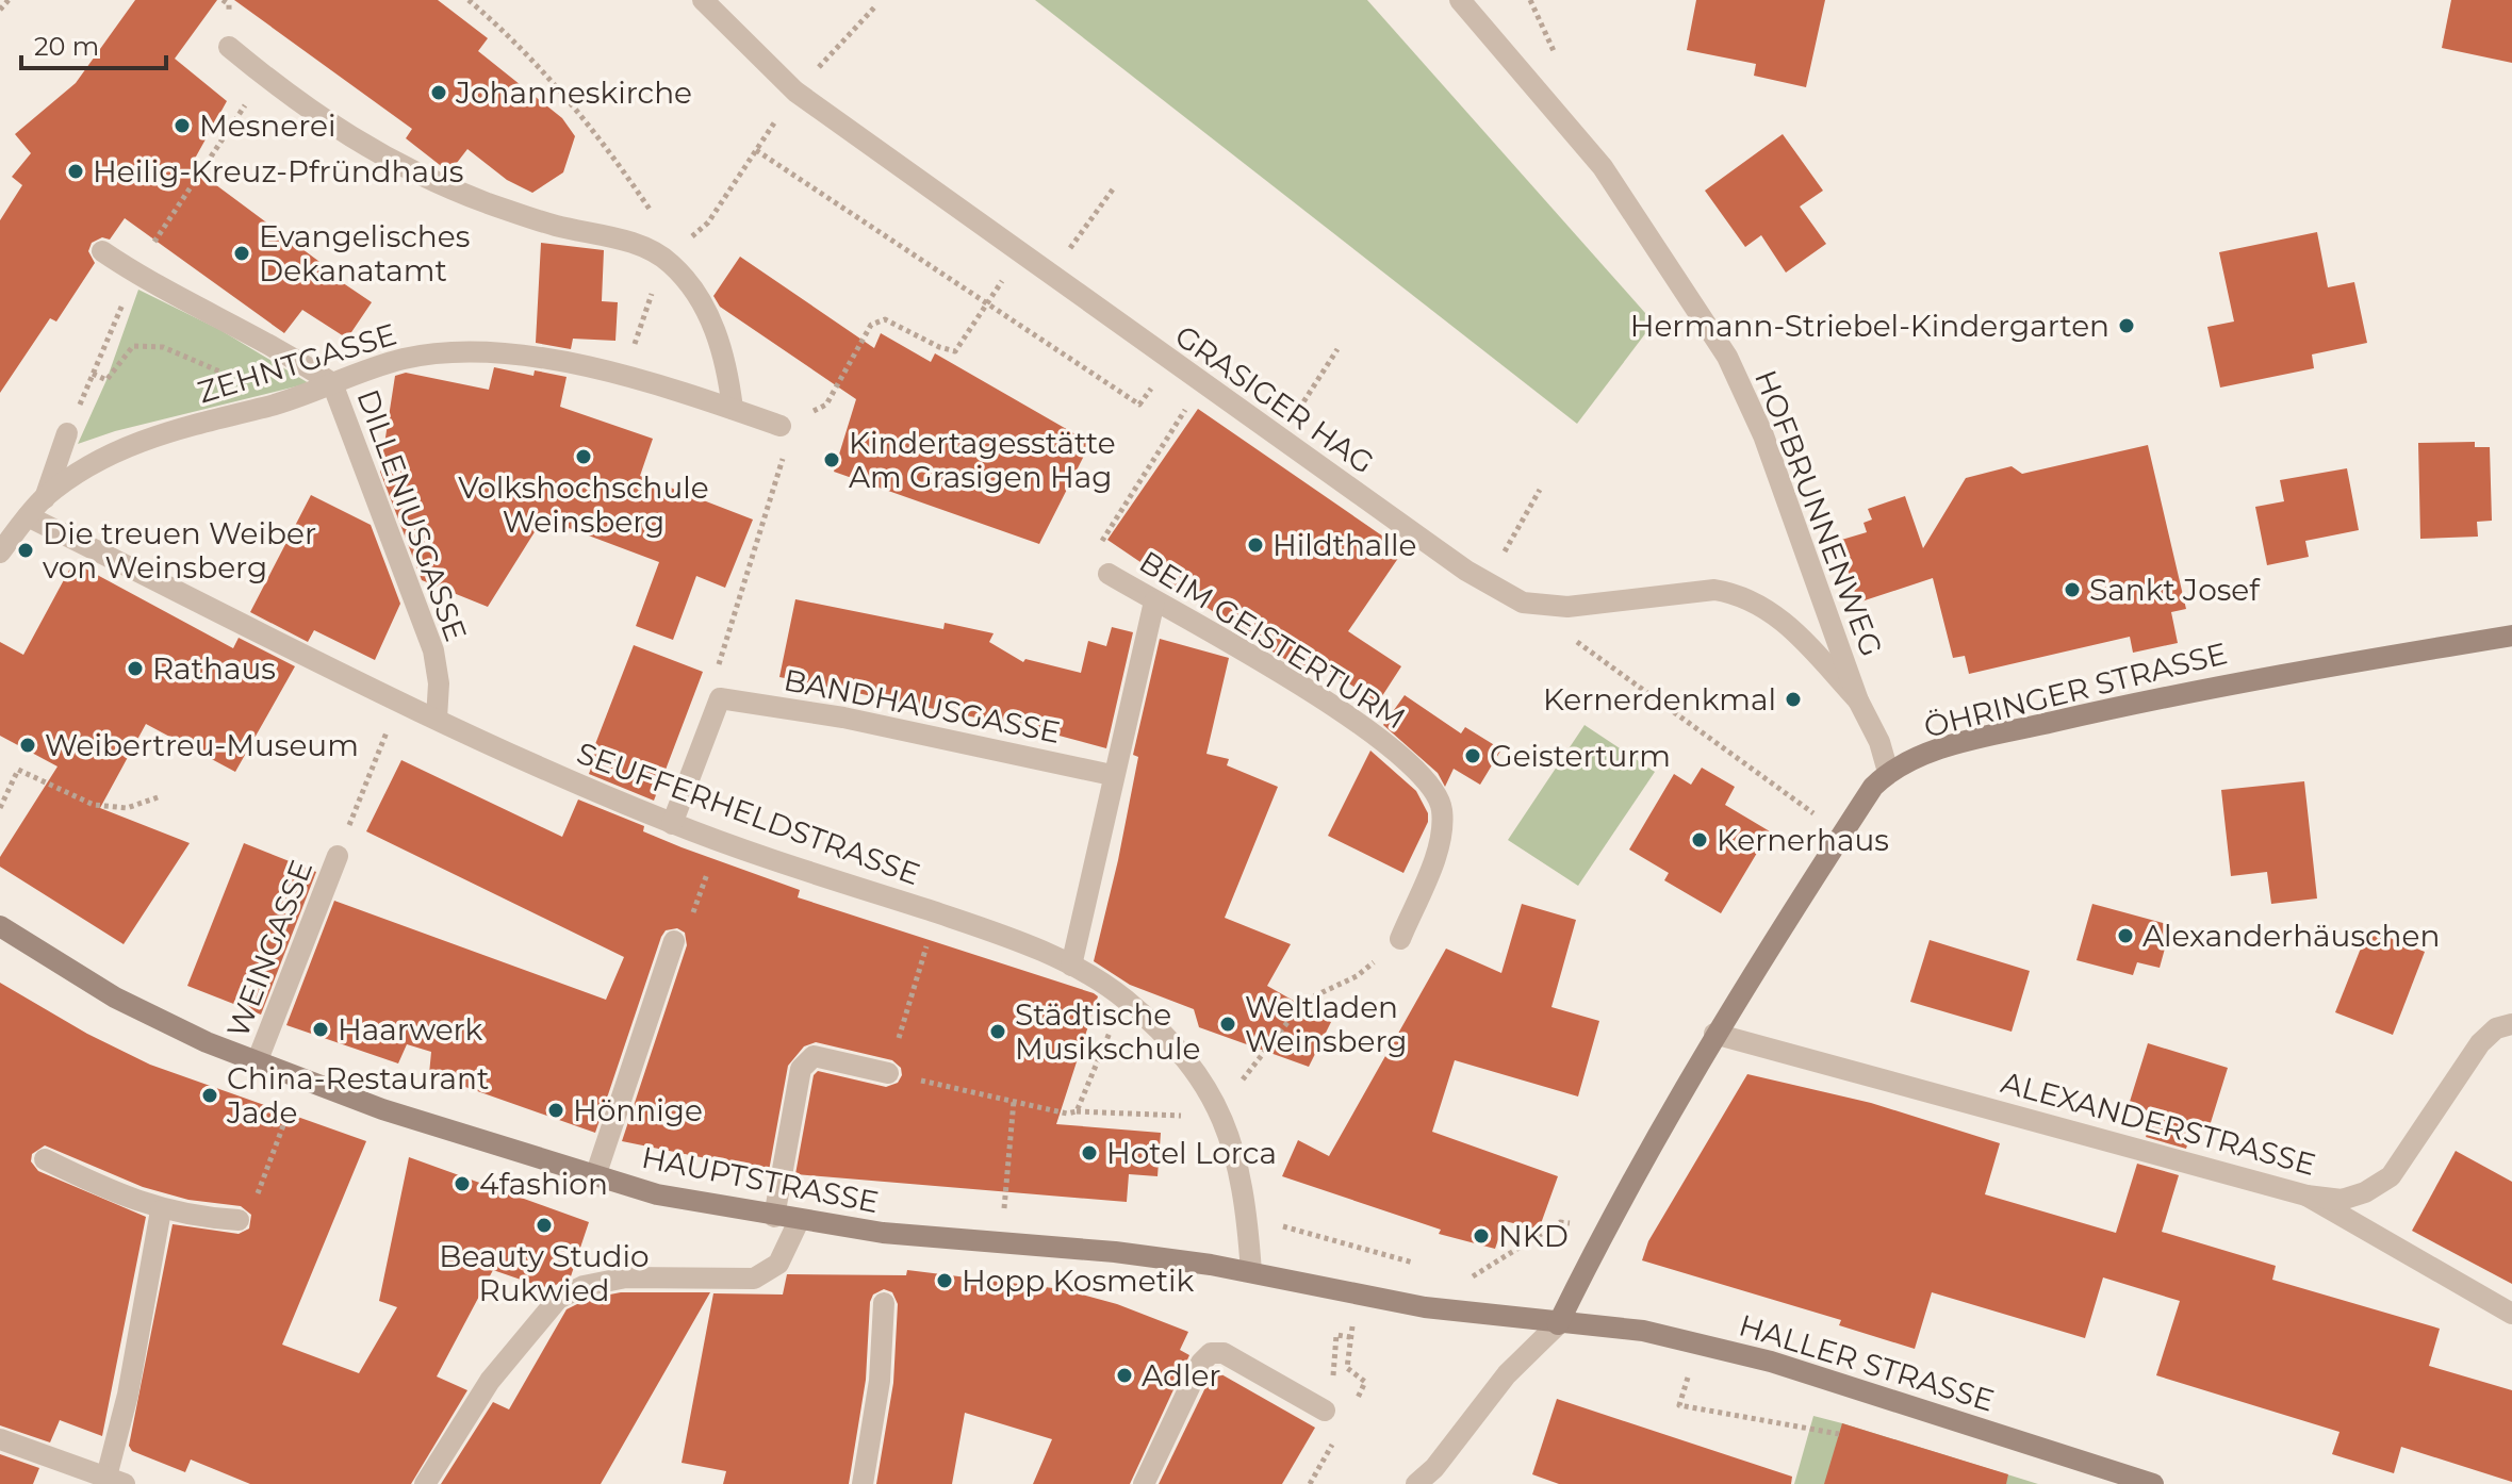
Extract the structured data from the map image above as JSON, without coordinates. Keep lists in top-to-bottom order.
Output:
{
  "streets": {
    "street": [
      "ZEHNTGASSE",
      "GRASIGER HAG",
      "HOFBRUNNENWEG",
      "DILLENIUSGASSE",
      "BEIM GEISTERTURM",
      "ÖHRINGER STRASSE",
      "BANDHAUSGASSE",
      "SEUFFERHELDSTRASSE",
      "WEINGASSE",
      "ALEXANDERSTRASSE",
      "HAUPTSTRASSE",
      "HALLER STRASSE"
    ]
  },
  "crossings": [
    ["ZEHNTGASSE", "DILLENIUSGASSE"],
    ["GRASIGER HAG", "HOFBRUNNENWEG"],
    ["HOFBRUNNENWEG", "ÖHRINGER STRASSE"],
    ["DILLENIUSGASSE", "SEUFFERHELDSTRASSE"],
    ["ÖHRINGER STRASSE", "ALEXANDERSTRASSE"],
    ["ÖHRINGER STRASSE", "HAUPTSTRASSE"],
    ["ÖHRINGER STRASSE", "HALLER STRASSE"],
    ["BANDHAUSGASSE", "SEUFFERHELDSTRASSE"],
    ["SEUFFERHELDSTRASSE", "HAUPTSTRASSE"],
    ["WEINGASSE", "HAUPTSTRASSE"],
    ["HAUPTSTRASSE", "HALLER STRASSE"]
  ],
  "places": [
    "Johanneskirche",
    "Mesnerei",
    "Heilig-Kreuz-Pfründhaus",
    "Evangelisches Dekanatamt",
    "Hermann-Striebel-Kindergarten",
    "Volkshochschule Weinsberg",
    "Kindertagesstätte Am Grasigen Hag",
    "Hildthalle",
    "Die treuen Weiber von Weinsberg",
    "Sankt Josef",
    "Rathaus",
    "Kernerdenkmal",
    "Weibertreu-Museum",
    "Geisterturm",
    "Kernerhaus",
    "Alexanderhäuschen",
    "Weltladen Weinsberg",
    "Haarwerk",
    "Städtische Musikschule",
    "China-Restaurant Jade",
    "Hönnige",
    "Hotel Lorca",
    "4fashion",
    "Beauty Studio Rukwied",
    "NKD",
    "Hopp Kosmetik",
    "Adler"
  ],
  "scale_bar": "20 m"
}
